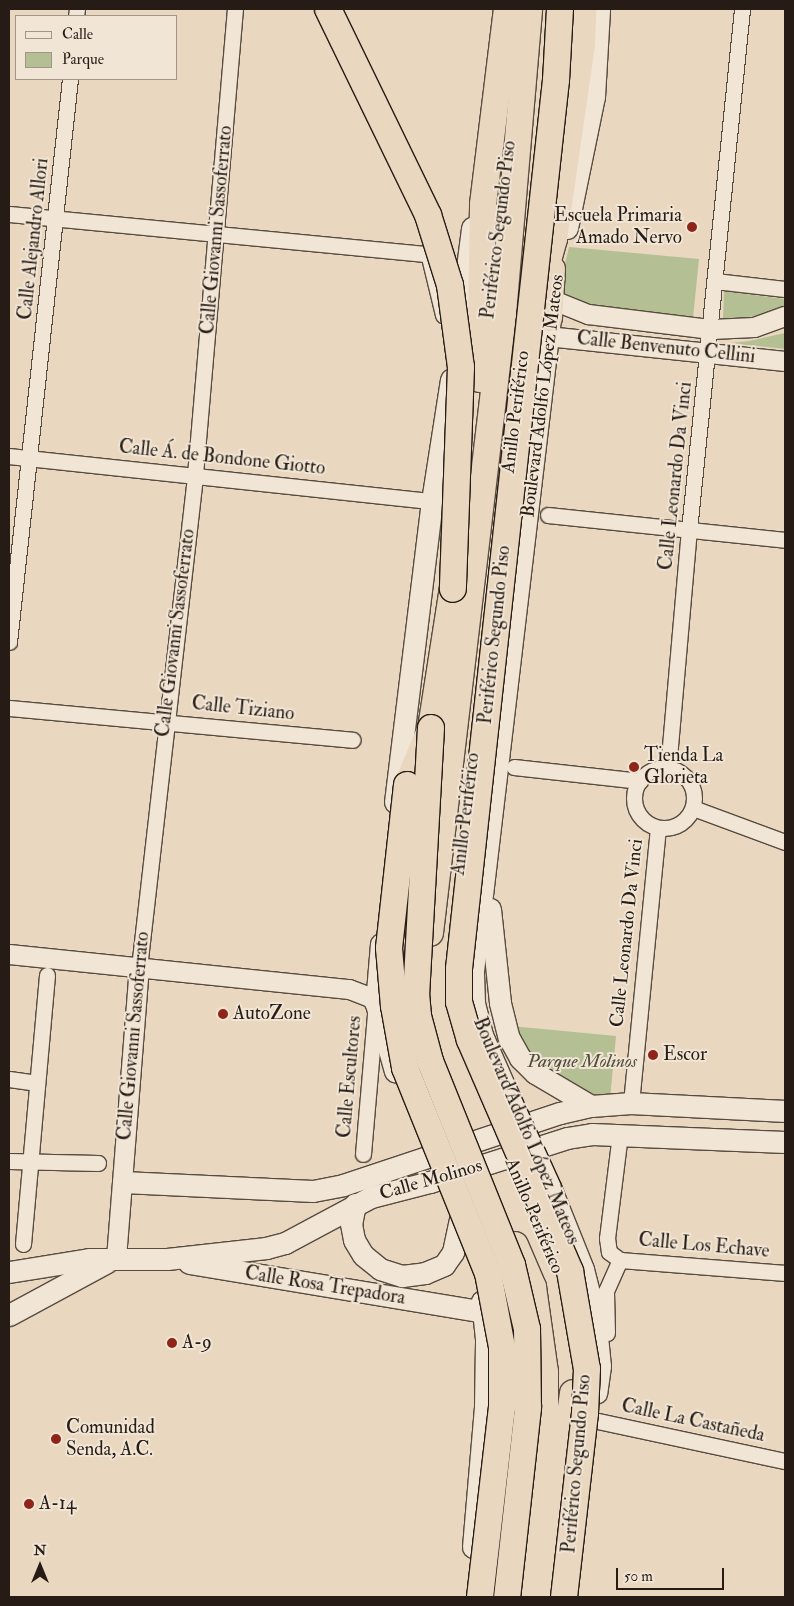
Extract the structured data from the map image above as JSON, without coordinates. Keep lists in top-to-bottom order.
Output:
{
  "streets": {
    "highway": ["Periférico Segundo Piso", "Anillo Periférico"],
    "main road": ["Boulevard Adolfo López Mateos", "Calle Molinos", "Calle Rosa Trepadora"],
    "street": [
      "Calle Giovanni Sassoferrato",
      "Calle Alejandro Allori",
      "Calle Benvenuto Cellini",
      "Calle Á. de Bondone Giotto",
      "Calle Leonardo Da Vinci",
      "Calle Tiziano",
      "Calle Escultores",
      "Calle Los Echave",
      "Calle La Castañeda"
    ]
  },
  "crossings": [
    ["Calle Giovanni Sassoferrato", "Calle Á. de Bondone Giotto"],
    ["Calle Giovanni Sassoferrato", "Calle Tiziano"],
    ["Calle Giovanni Sassoferrato", "Calle Molinos"],
    ["Periférico Segundo Piso", "Boulevard Adolfo López Mateos"],
    ["Calle Alejandro Allori", "Calle Á. de Bondone Giotto"],
    ["Calle Benvenuto Cellini", "Boulevard Adolfo López Mateos"],
    ["Calle Benvenuto Cellini", "Anillo Periférico"],
    ["Calle Benvenuto Cellini", "Calle Leonardo Da Vinci"],
    ["Boulevard Adolfo López Mateos", "Anillo Periférico"],
    ["Boulevard Adolfo López Mateos", "Calle La Castañeda"],
    ["Calle Leonardo Da Vinci", "Calle Molinos"],
    ["Calle Molinos", "Calle Rosa Trepadora"]
  ],
  "parks": ["Parque Molinos"],
  "places": [
    "Escuela Primaria Amado Nervo",
    "Tienda La Glorieta",
    "AutoZone",
    "Escor",
    "A-9",
    "Comunidad Senda, A.C.",
    "A-14"
  ],
  "legend": ["Calle", "Parque"],
  "scale_bar": "50 m",
  "north": "top"
}
